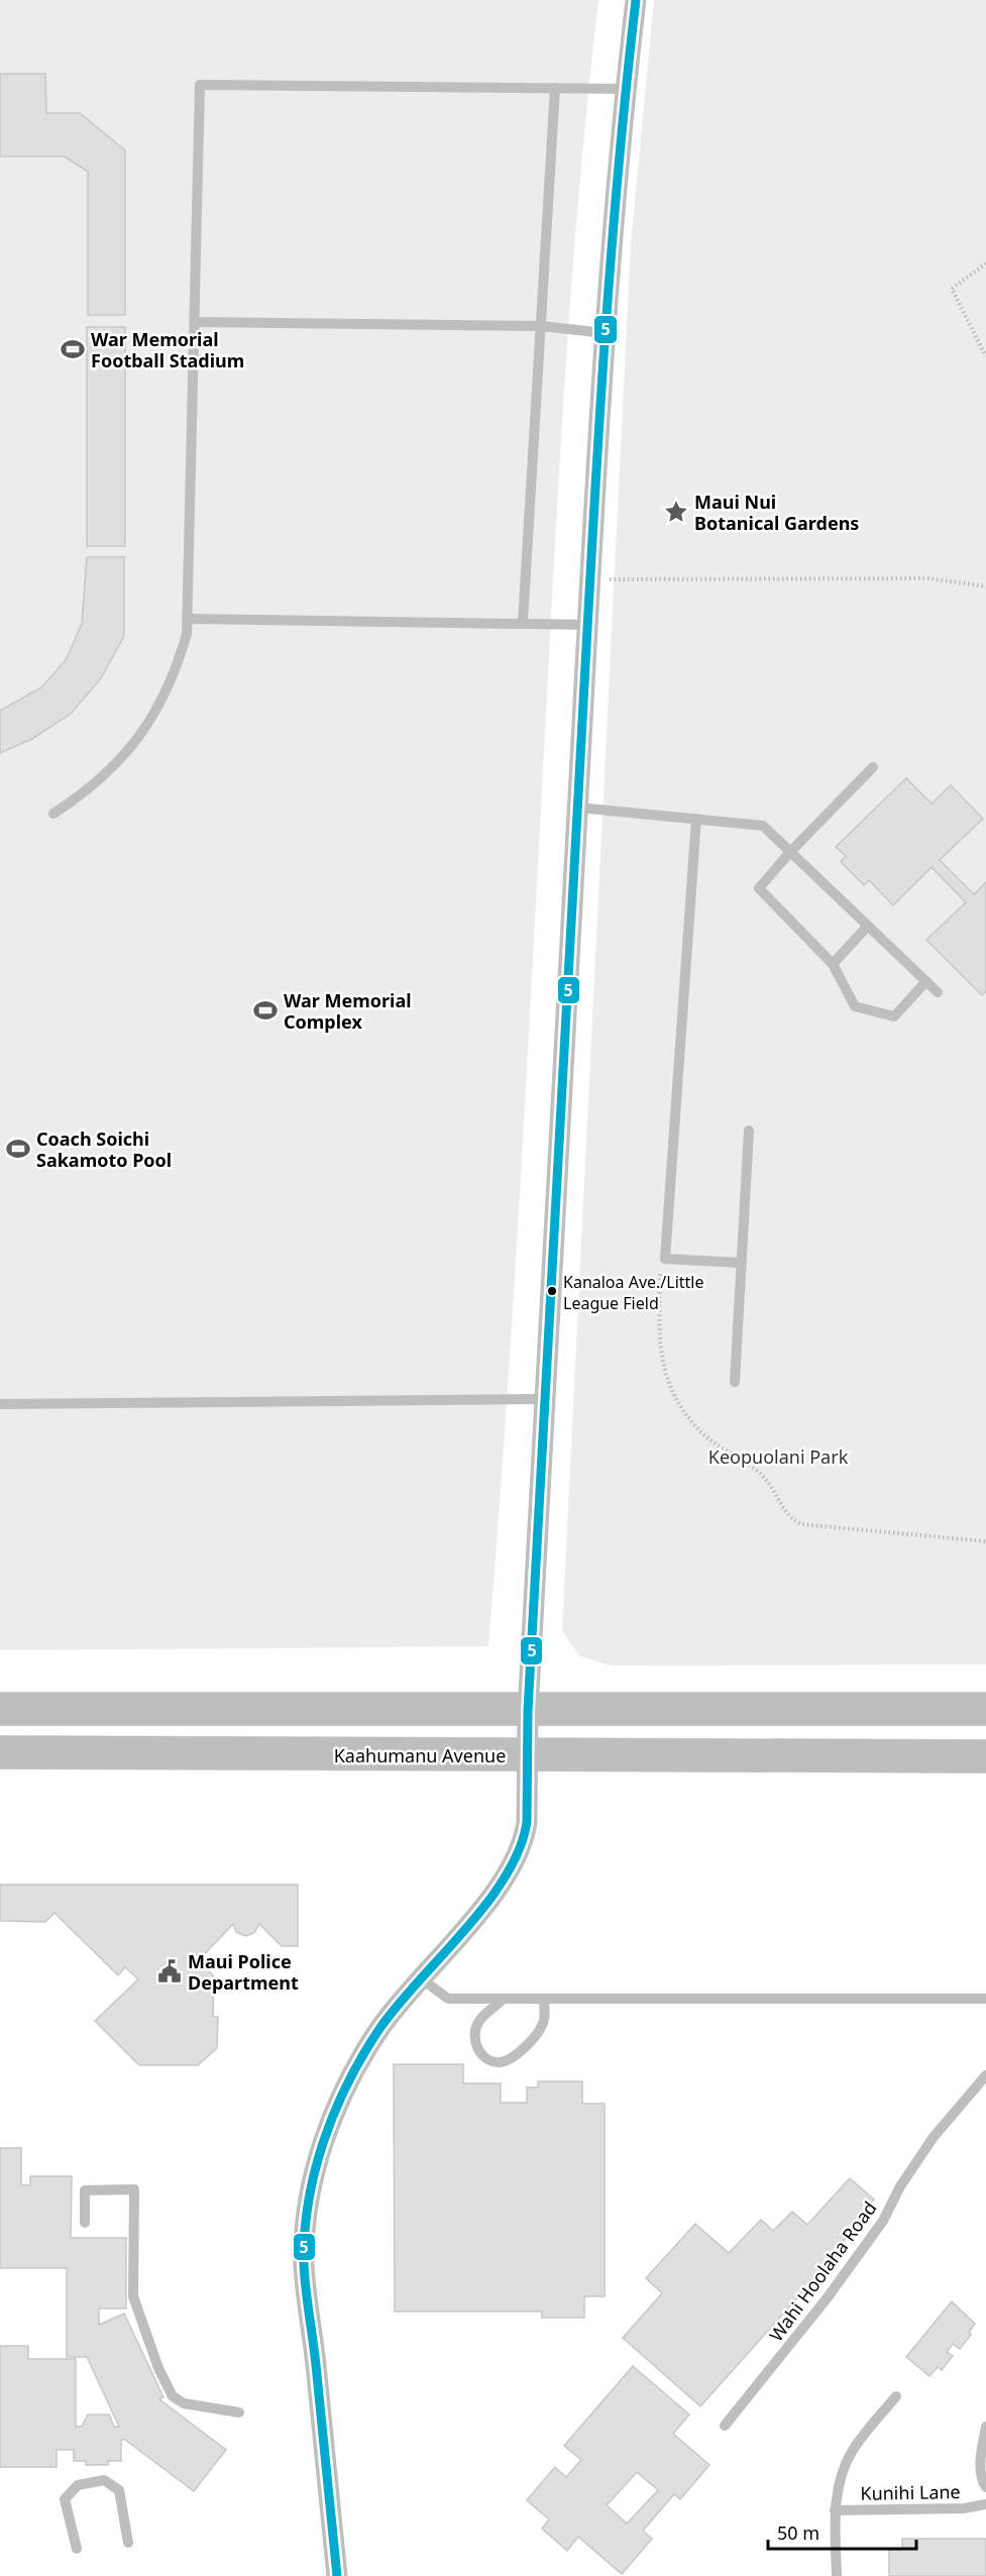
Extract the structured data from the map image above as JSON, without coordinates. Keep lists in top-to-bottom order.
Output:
{
  "streets": {
    "main road": ["Kaahumanu Avenue"],
    "lane": ["Wahi Hoolaha Road", "Kunihi Lane"]
  },
  "parks": ["Keopuolani Park"],
  "places": {
    "sports": ["War Memorial Football Stadium", "War Memorial Complex", "Coach Soichi Sakamoto Pool"],
    "place": ["Maui Nui Botanical Gardens"],
    "other": ["Kanaloa Ave./Little League Field"],
    "public building": ["Maui Police Department"]
  },
  "lines": ["transit line 5"],
  "scale_bar": "50 m"
}
